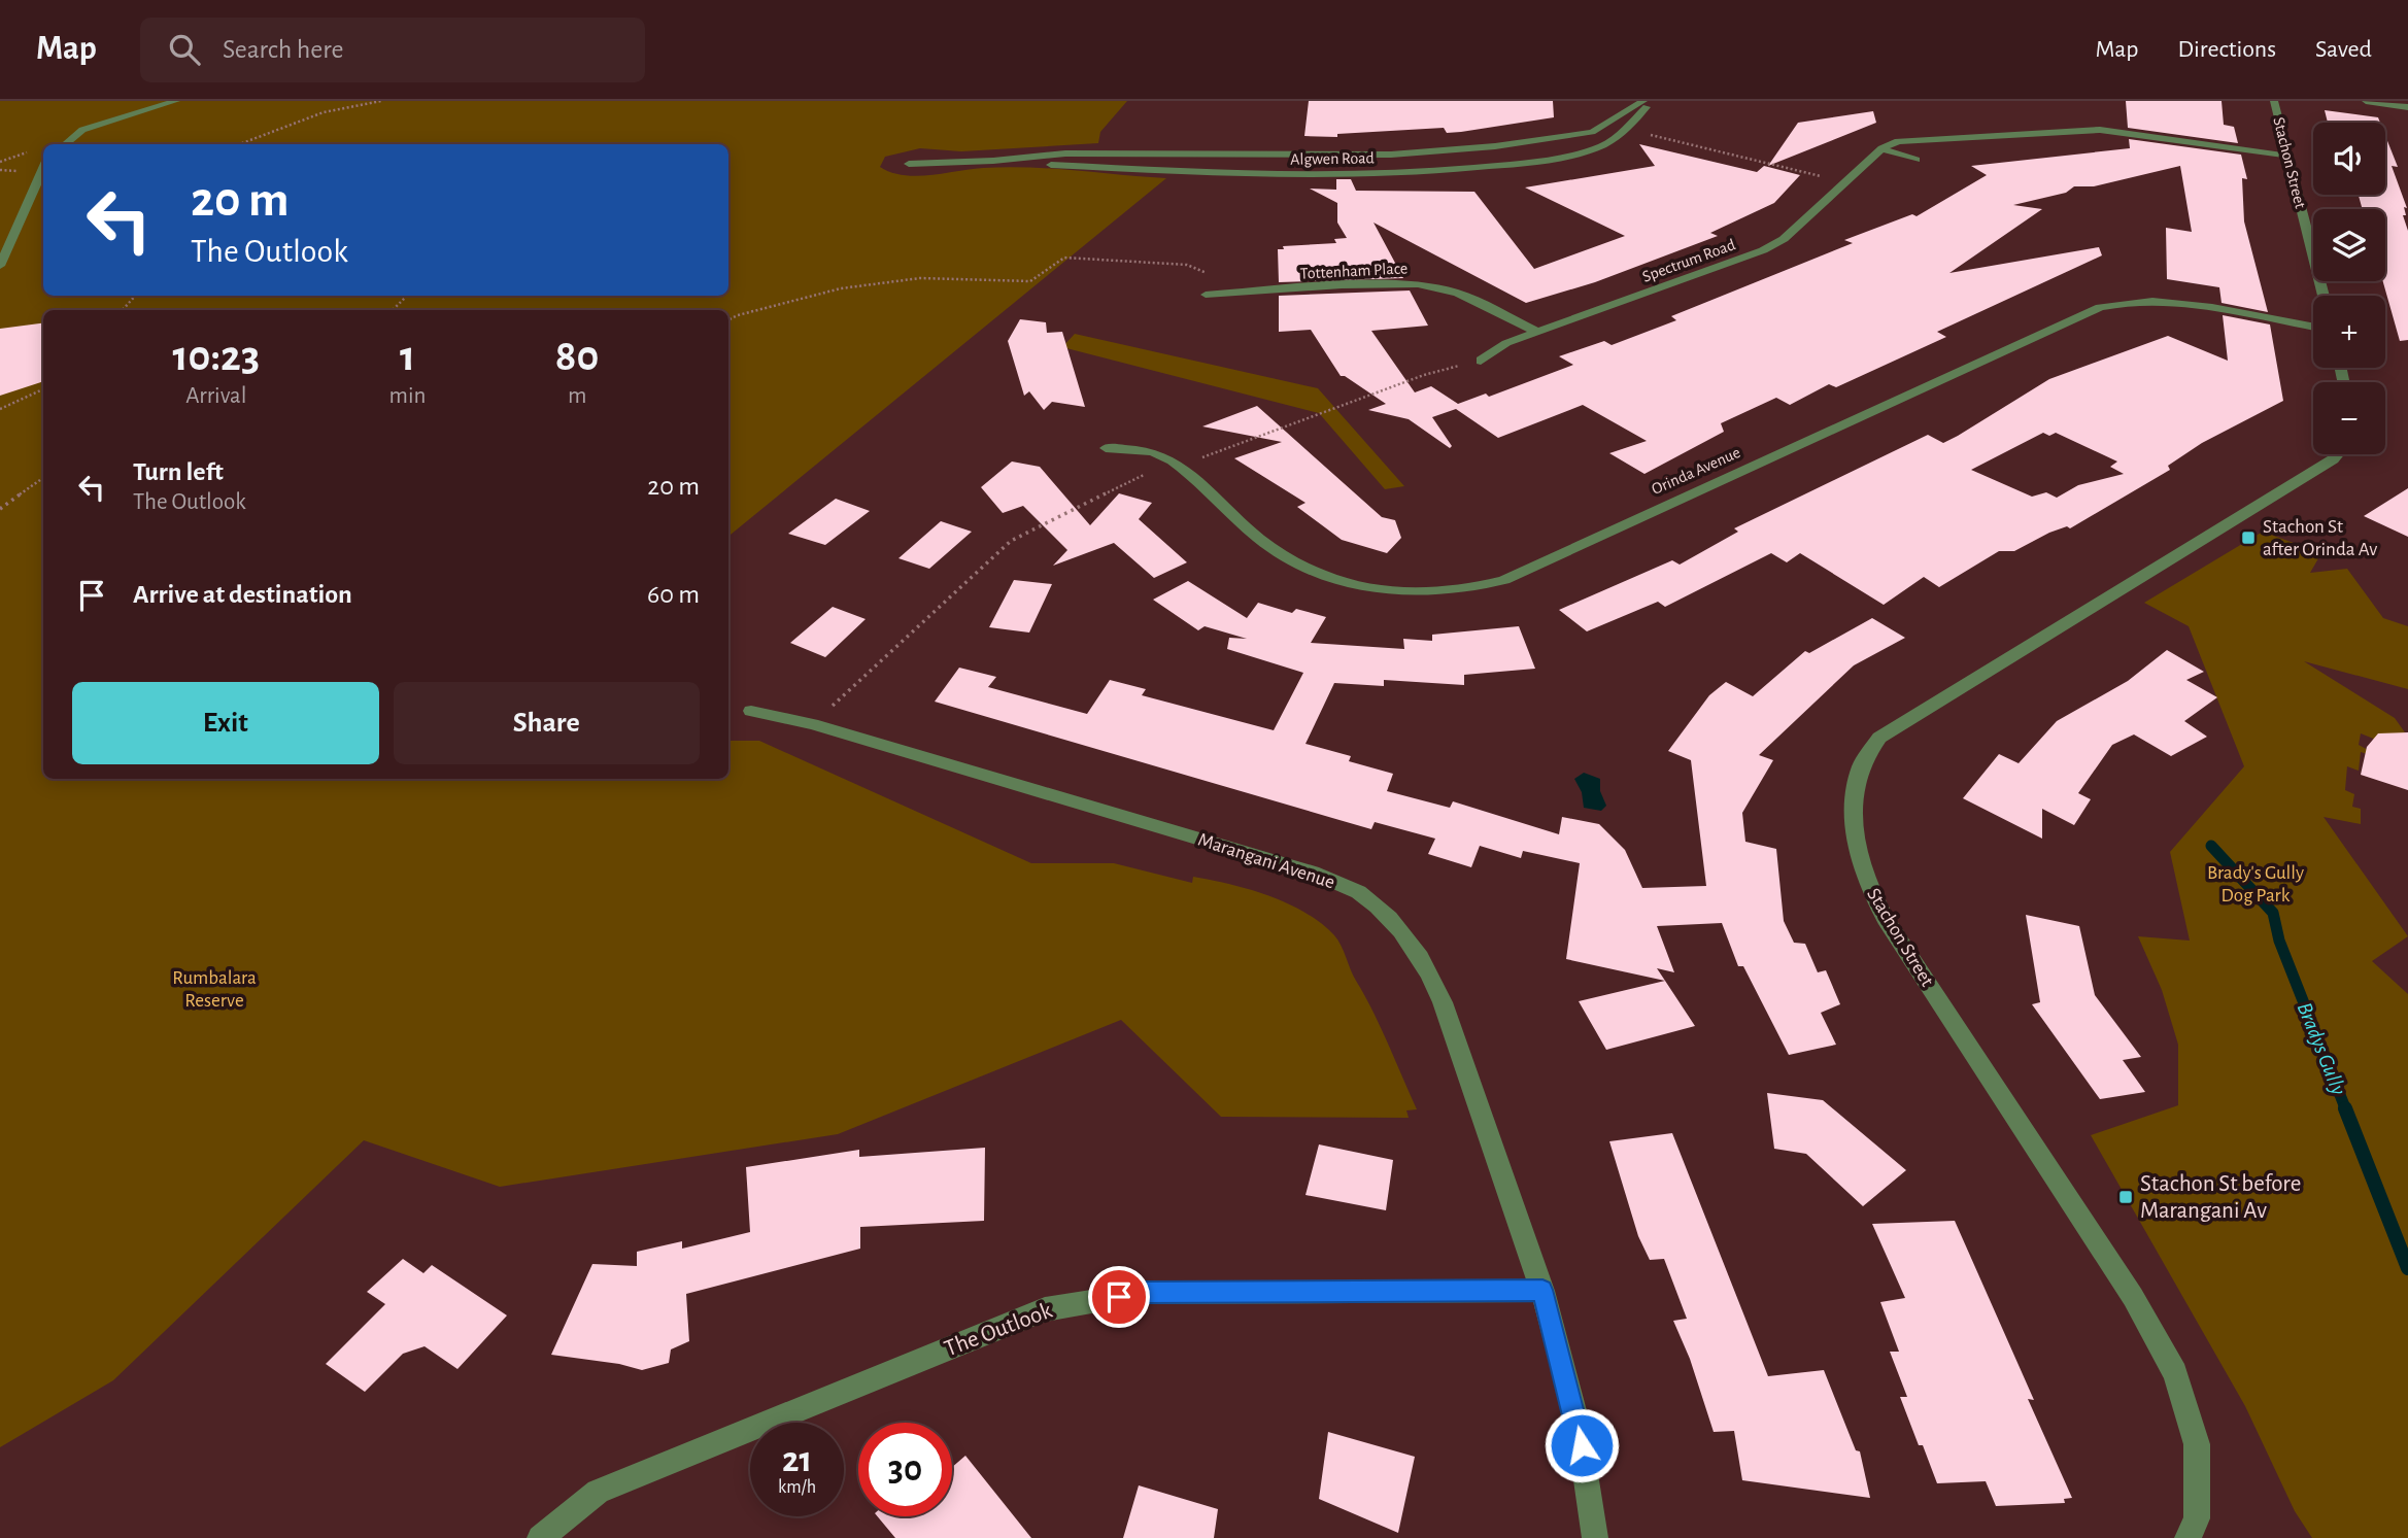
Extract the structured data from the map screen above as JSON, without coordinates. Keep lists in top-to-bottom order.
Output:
{
  "streets": {
    "street": [
      "Algwen Road",
      "Stachon Street",
      "Spectrum Road",
      "Tottenham Place",
      "Orinda Avenue",
      "Marangani Avenue",
      "The Outlook"
    ]
  },
  "crossings": [
    ["Stachon Street", "Spectrum Road"],
    ["Spectrum Road", "Tottenham Place"],
    ["Marangani Avenue", "The Outlook"]
  ],
  "water": ["Bradys Gully"],
  "parks": ["Brady's Gully Dog Park", "Rumbalara Reserve"],
  "places": {
    "transit": ["Stachon St after Orinda Av", "Stachon St before Marangani Av"]
  },
  "page": {
    "header": "Map",
    "search": "Search here",
    "nav": ["Map", "Directions", "Saved"],
    "map_buttons": ["+", "−"],
    "turn": ["20 m", "The Outlook"],
    "eta": [
      "10:23",
      "Arrival",
      "1",
      "min",
      "80",
      "m"
    ],
    "list": [
      {
        "name": "Turn left",
        "note": "The Outlook",
        "value": "20 m"
      },
      {
        "name": "Arrive at destination",
        "value": "60 m"
      }
    ],
    "buttons": ["Exit", "Share"],
    "speed": "21 km/h",
    "limit": "30"
  }
}
